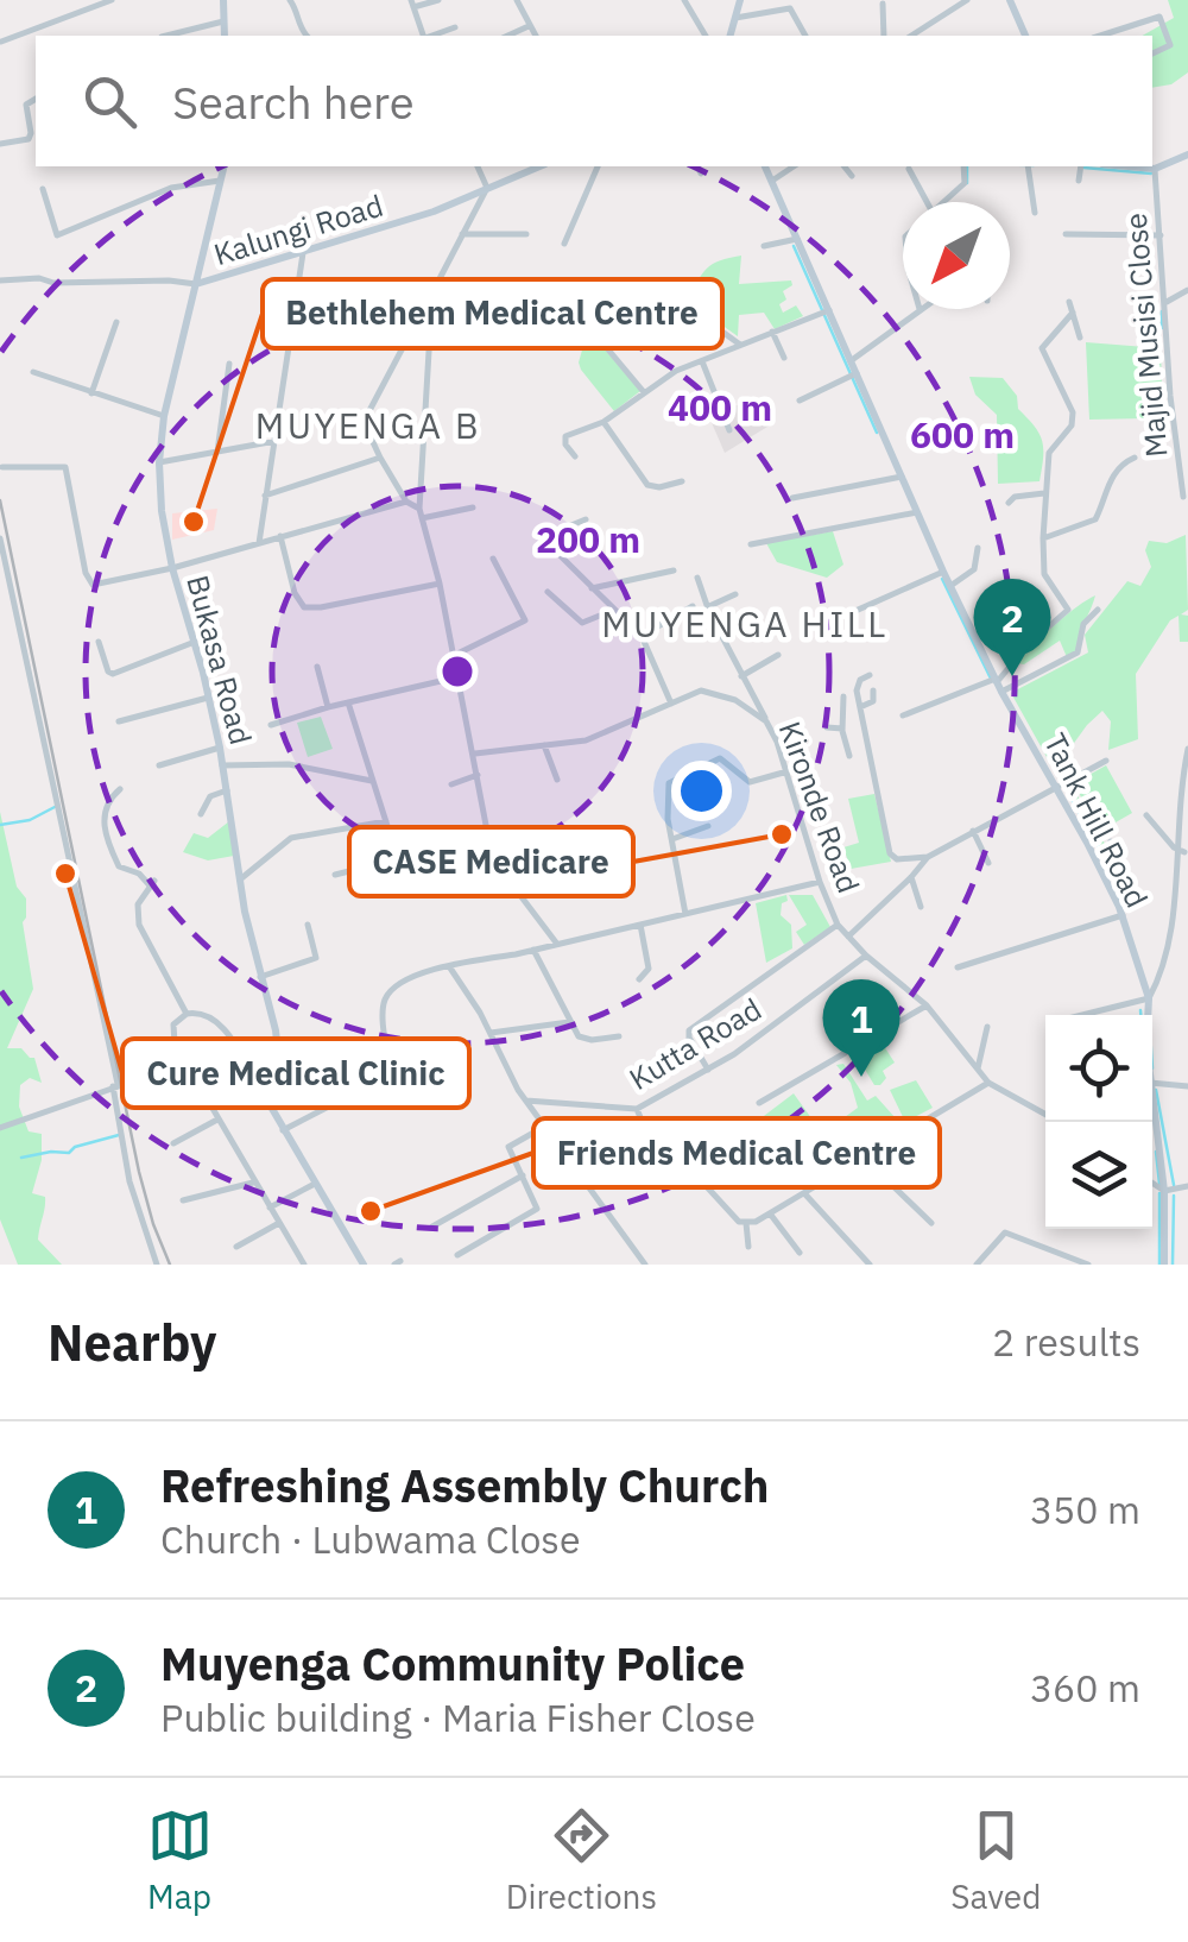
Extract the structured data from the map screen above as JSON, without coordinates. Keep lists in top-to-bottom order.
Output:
{
  "streets": {
    "street": [
      "Kalungi Road",
      "Majid Musisi Close",
      "Bukasa Road",
      "Kironde Road",
      "Tank Hill Road",
      "Kutta Road"
    ]
  },
  "crossings": [
    ["Kalungi Road", "Bukasa Road"],
    ["Kironde Road", "Kutta Road"]
  ],
  "districts": ["MUYENGA B", "MUYENGA HILL"],
  "places": [
    "Bethlehem Medical Centre",
    "CASE Medicare",
    "Cure Medical Clinic",
    "Friends Medical Centre"
  ],
  "north": "bottom left",
  "page": {
    "search": "Search here",
    "pins": ["2", "1"],
    "heading": ["Nearby", "2 results"],
    "list": [
      {
        "mark": "1",
        "name": "Refreshing Assembly Church",
        "note": "Church · Lubwama Close",
        "value": "350 m"
      },
      {
        "mark": "2",
        "name": "Muyenga Community Police",
        "note": "Public building · Maria Fisher Close",
        "value": "360 m"
      }
    ],
    "nav": ["Map", "Directions", "Saved"]
  },
  "rings": ["400 m", "600 m", "200 m"]
}
